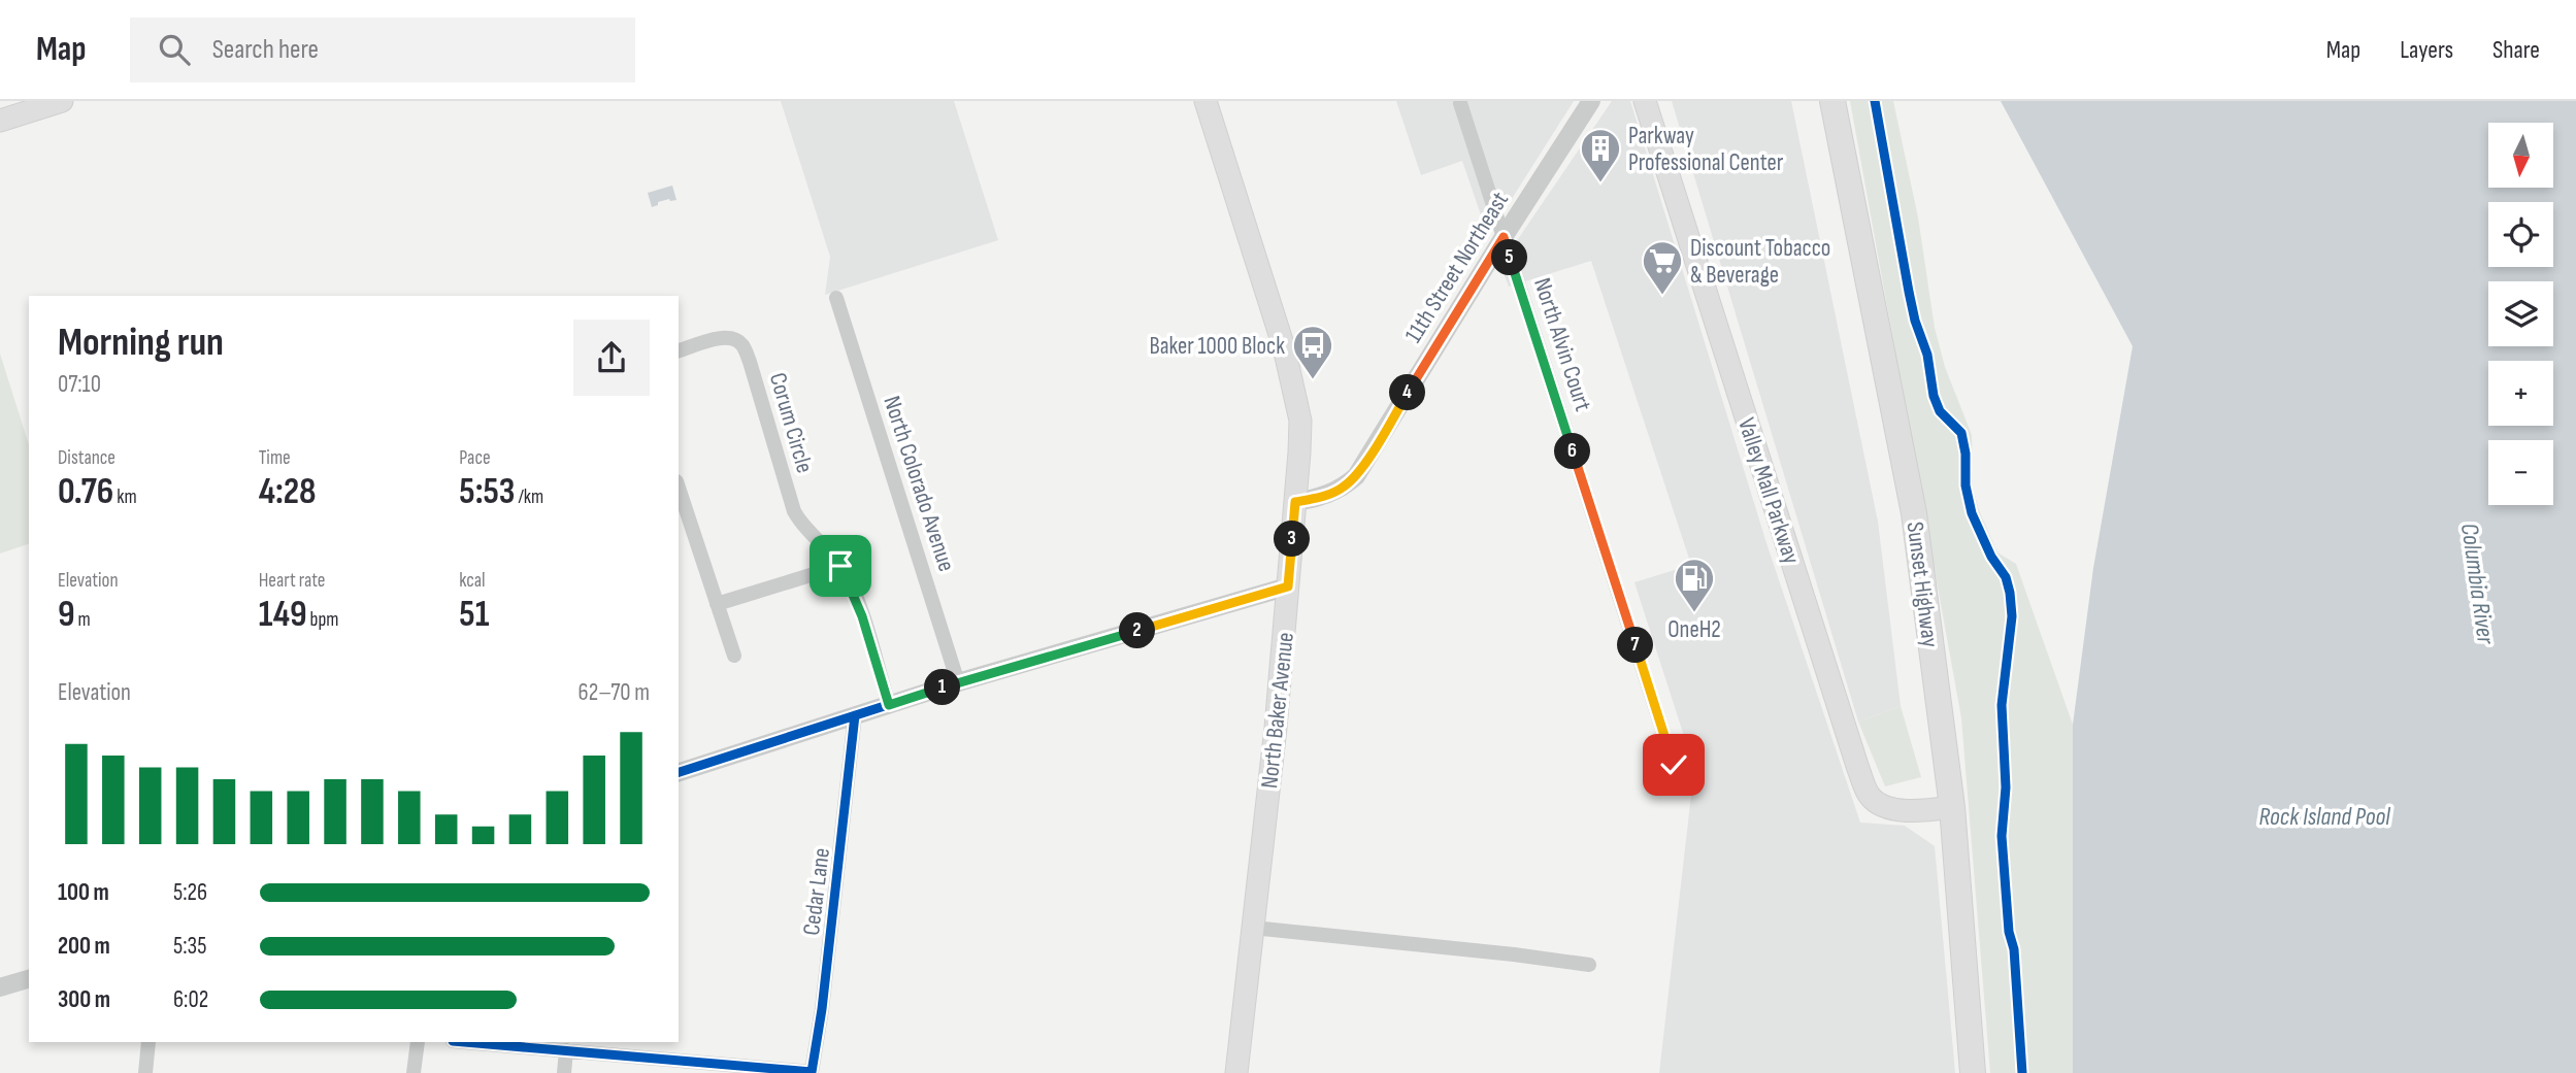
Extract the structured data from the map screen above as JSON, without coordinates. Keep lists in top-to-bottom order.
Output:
{
  "streets": {
    "highway": ["Sunset Highway"],
    "main road": ["Valley Mall Parkway", "North Baker Avenue"],
    "street": [
      "11th Street Northeast",
      "North Alvin Court",
      "Corum Circle",
      "North Colorado Avenue",
      "Cedar Lane"
    ]
  },
  "crossings": [
    ["11th Street Northeast", "North Alvin Court"],
    ["11th Street Northeast", "North Baker Avenue"],
    ["Valley Mall Parkway", "Sunset Highway"]
  ],
  "water": ["Columbia River", "Rock Island Pool"],
  "places": {
    "building": ["Parkway Professional Center"],
    "supermarket": ["Discount Tobacco & Beverage"],
    "bus stop": ["Baker 1000 Block"],
    "fuel station": ["OneH2"]
  },
  "north": "bottom",
  "page": {
    "header": "Map",
    "search": "Search here",
    "nav": ["Map", "Layers", "Share"],
    "map_buttons": ["+", "−"],
    "pins": [
      "5",
      "4",
      "6",
      "3",
      "2",
      "7",
      "1"
    ],
    "heading": ["Morning run", "07:10"],
    "stats": [
      ["Distance", "0.76 km"],
      ["Time", "4:28"],
      ["Pace", "5:53 /km"],
      ["Elevation", "9 m"],
      ["Heart rate", "149 bpm"],
      ["kcal", "51"]
    ],
    "chart": ["Elevation", "62–70 m"],
    "list": [
      {
        "name": "100 m",
        "note": "5:26"
      },
      {
        "name": "200 m",
        "note": "5:35"
      },
      {
        "name": "300 m",
        "note": "6:02"
      }
    ]
  }
}
